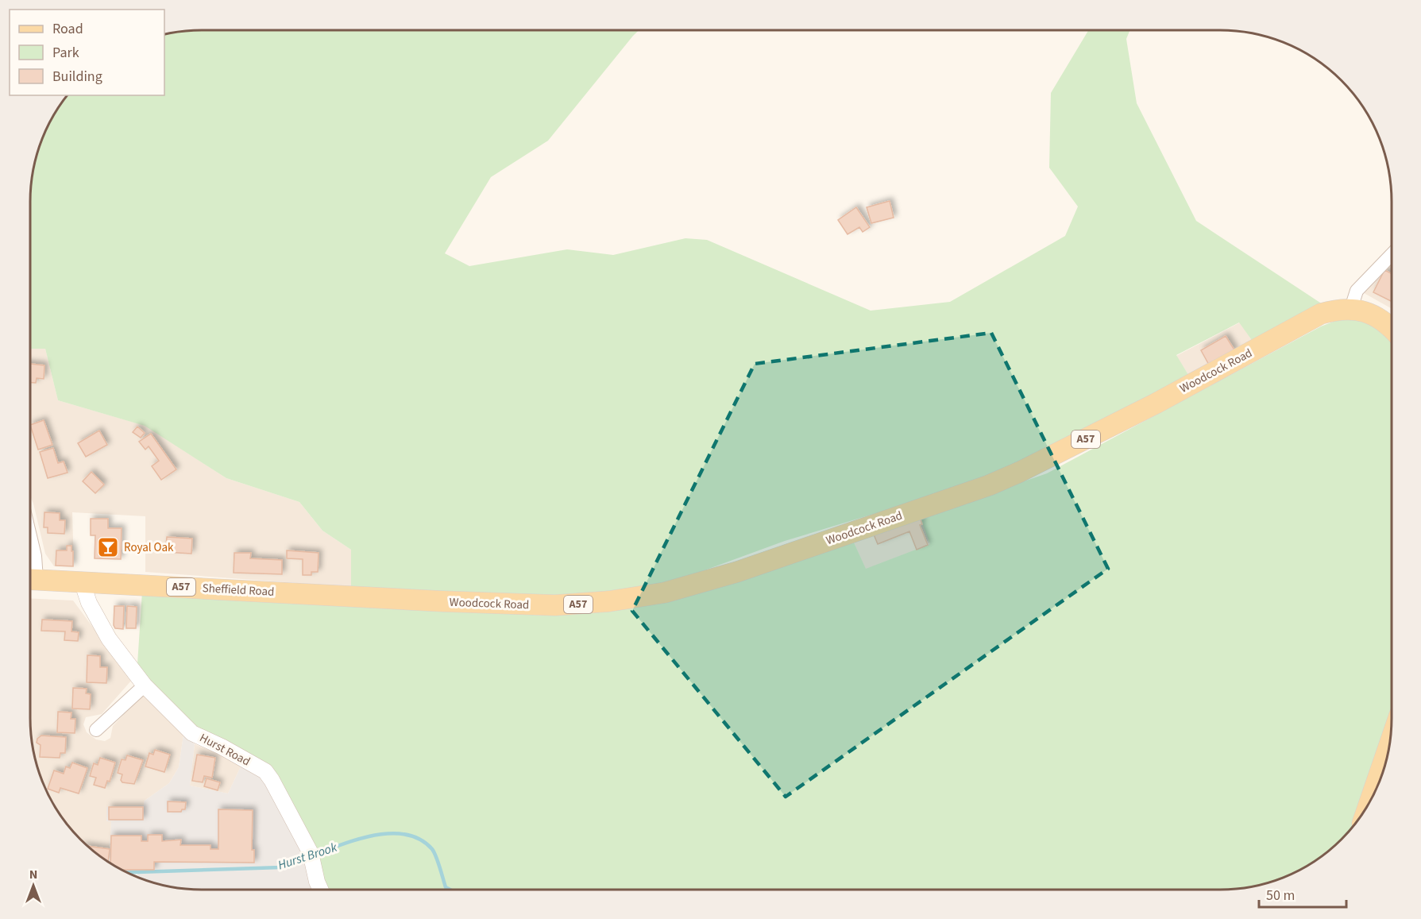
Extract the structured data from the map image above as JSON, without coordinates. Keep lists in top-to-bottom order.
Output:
{
  "streets": {
    "main road": ["Woodcock Road", "A57", "Sheffield Road"],
    "street": ["Hurst Road"]
  },
  "crossings": [
    ["Woodcock Road", "A57"],
    ["Woodcock Road", "Sheffield Road"],
    ["Sheffield Road", "Hurst Road"]
  ],
  "water": ["Hurst Brook"],
  "places": {
    "bar": ["Royal Oak"]
  },
  "legend": ["Road", "Park", "Building"],
  "scale_bar": "50 m",
  "north": "top"
}
